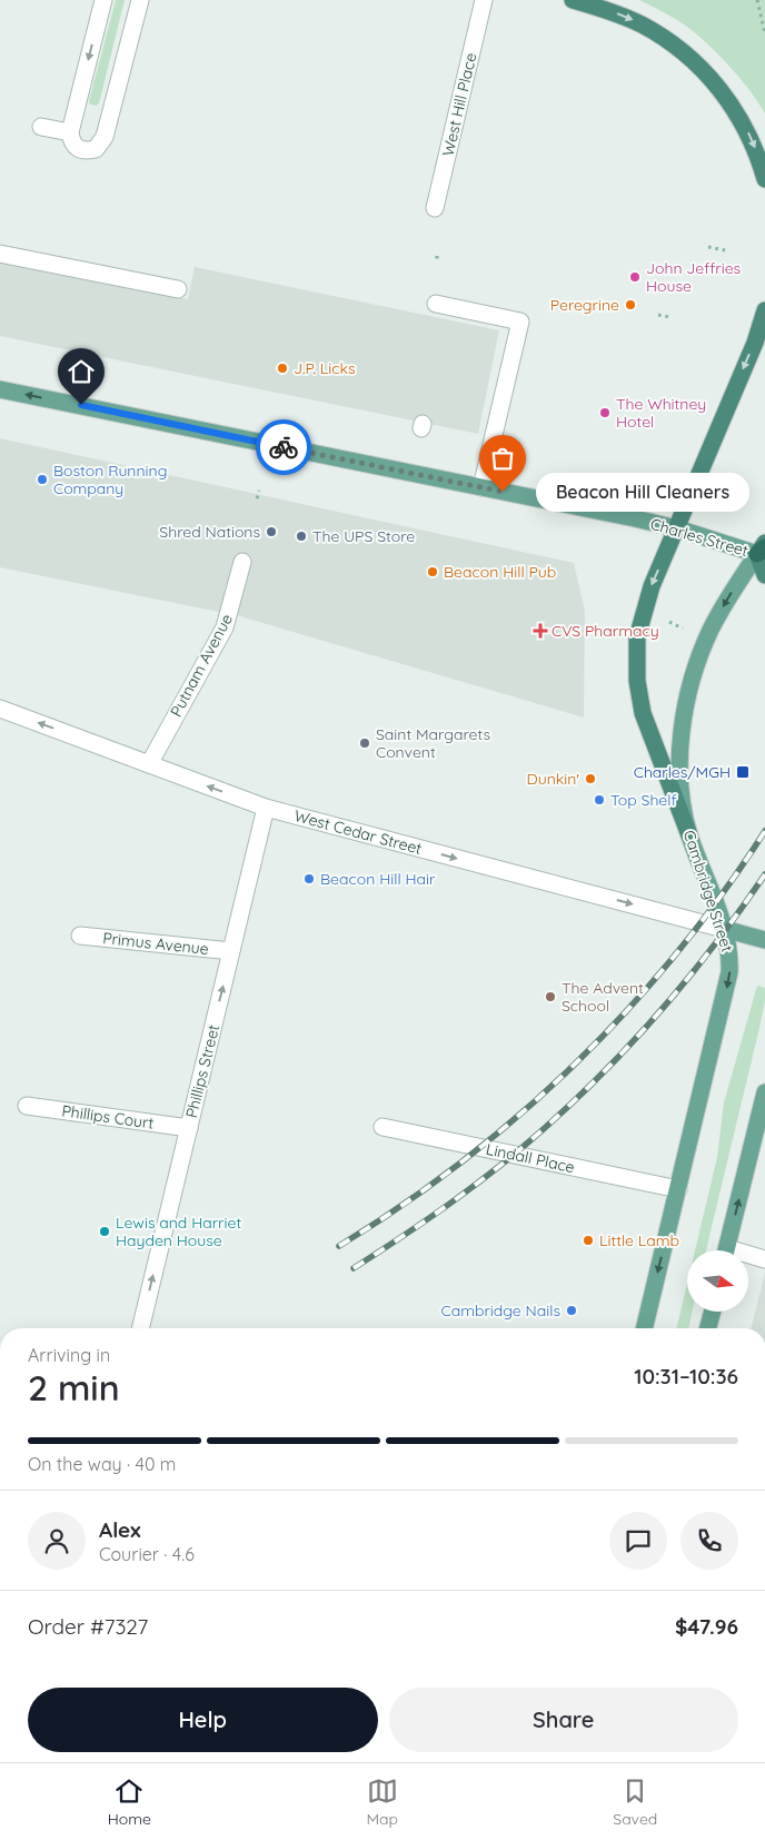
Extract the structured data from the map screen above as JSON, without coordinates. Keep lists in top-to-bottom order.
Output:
{
  "streets": {
    "highway": ["Charles Street"],
    "main road": ["Cambridge Street"],
    "street": [
      "West Hill Place",
      "Putnam Avenue",
      "West Cedar Street",
      "Primus Avenue",
      "Phillips Street",
      "Phillips Court",
      "Lindall Place"
    ]
  },
  "crossings": [
    ["Charles Street", "Cambridge Street"],
    ["Putnam Avenue", "West Cedar Street"],
    ["West Cedar Street", "Cambridge Street"],
    ["West Cedar Street", "Phillips Street"],
    ["Cambridge Street", "Lindall Place"],
    ["Primus Avenue", "Phillips Street"],
    ["Phillips Street", "Phillips Court"]
  ],
  "one_way": ["Charles Street", "Cambridge Street", "Phillips Street"],
  "places": {
    "other": [
      "John Jeffries House",
      "Peregrine",
      "J.P. Licks",
      "The Whitney Hotel",
      "Boston Running Company",
      "Beacon Hill Cleaners",
      "Shred Nations",
      "The UPS Store",
      "Beacon Hill Pub",
      "Saint Margarets Convent",
      "Dunkin'",
      "Top Shelf",
      "Beacon Hill Hair",
      "The Advent School",
      "Lewis and Harriet Hayden House",
      "Little Lamb",
      "Cambridge Nails"
    ],
    "health": ["CVS Pharmacy"],
    "transit": ["Charles/MGH"]
  },
  "north": "right",
  "page": {
    "bubble": "Beacon Hill Cleaners",
    "heading": ["2 min", "Arriving in", "10:31–10:36"],
    "panel": [
      "Alex",
      "Courier · 4.6",
      "Order #7327",
      "$47.96"
    ],
    "bar": "On the way · 40 m",
    "buttons": ["Help", "Share"],
    "tabs": ["Home", "Map", "Saved"]
  }
}
